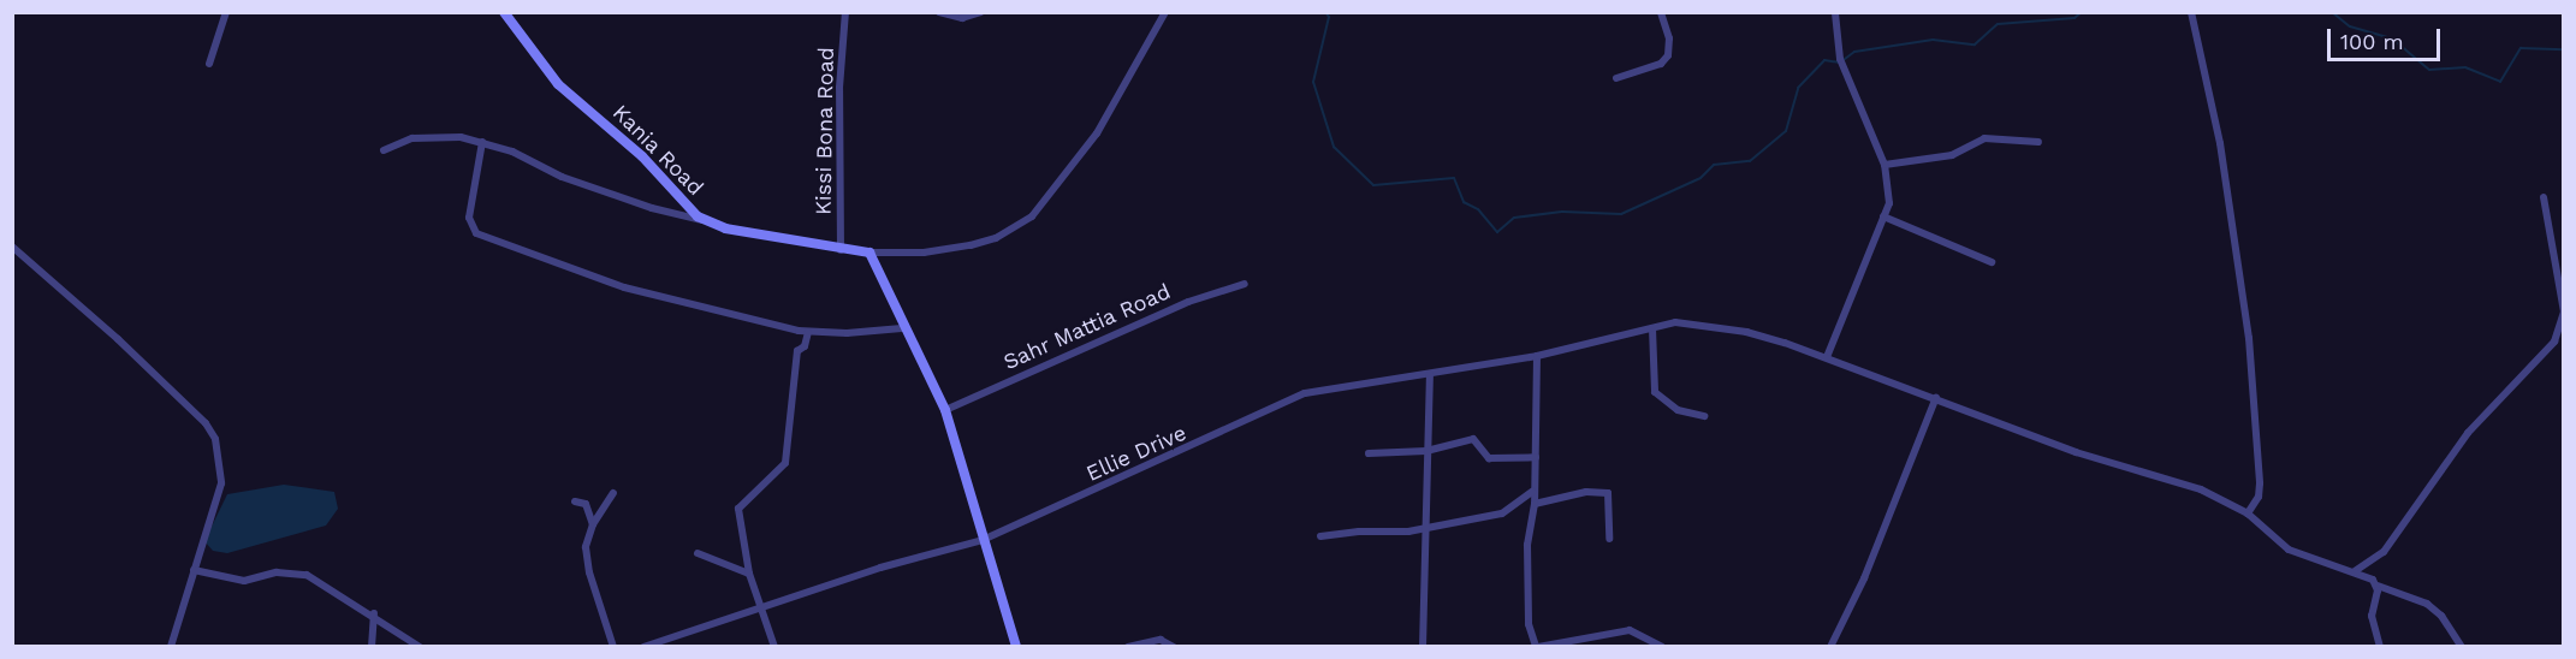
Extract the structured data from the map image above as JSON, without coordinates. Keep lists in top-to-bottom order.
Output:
{
  "streets": {
    "main road": ["Kania Road"],
    "street": ["Kissi Bona Road", "Sahr Mattia Road", "Ellie Drive"]
  },
  "crossings": [
    ["Kissi Bona Road", "Kania Road"]
  ],
  "scale_bar": "100 m"
}
